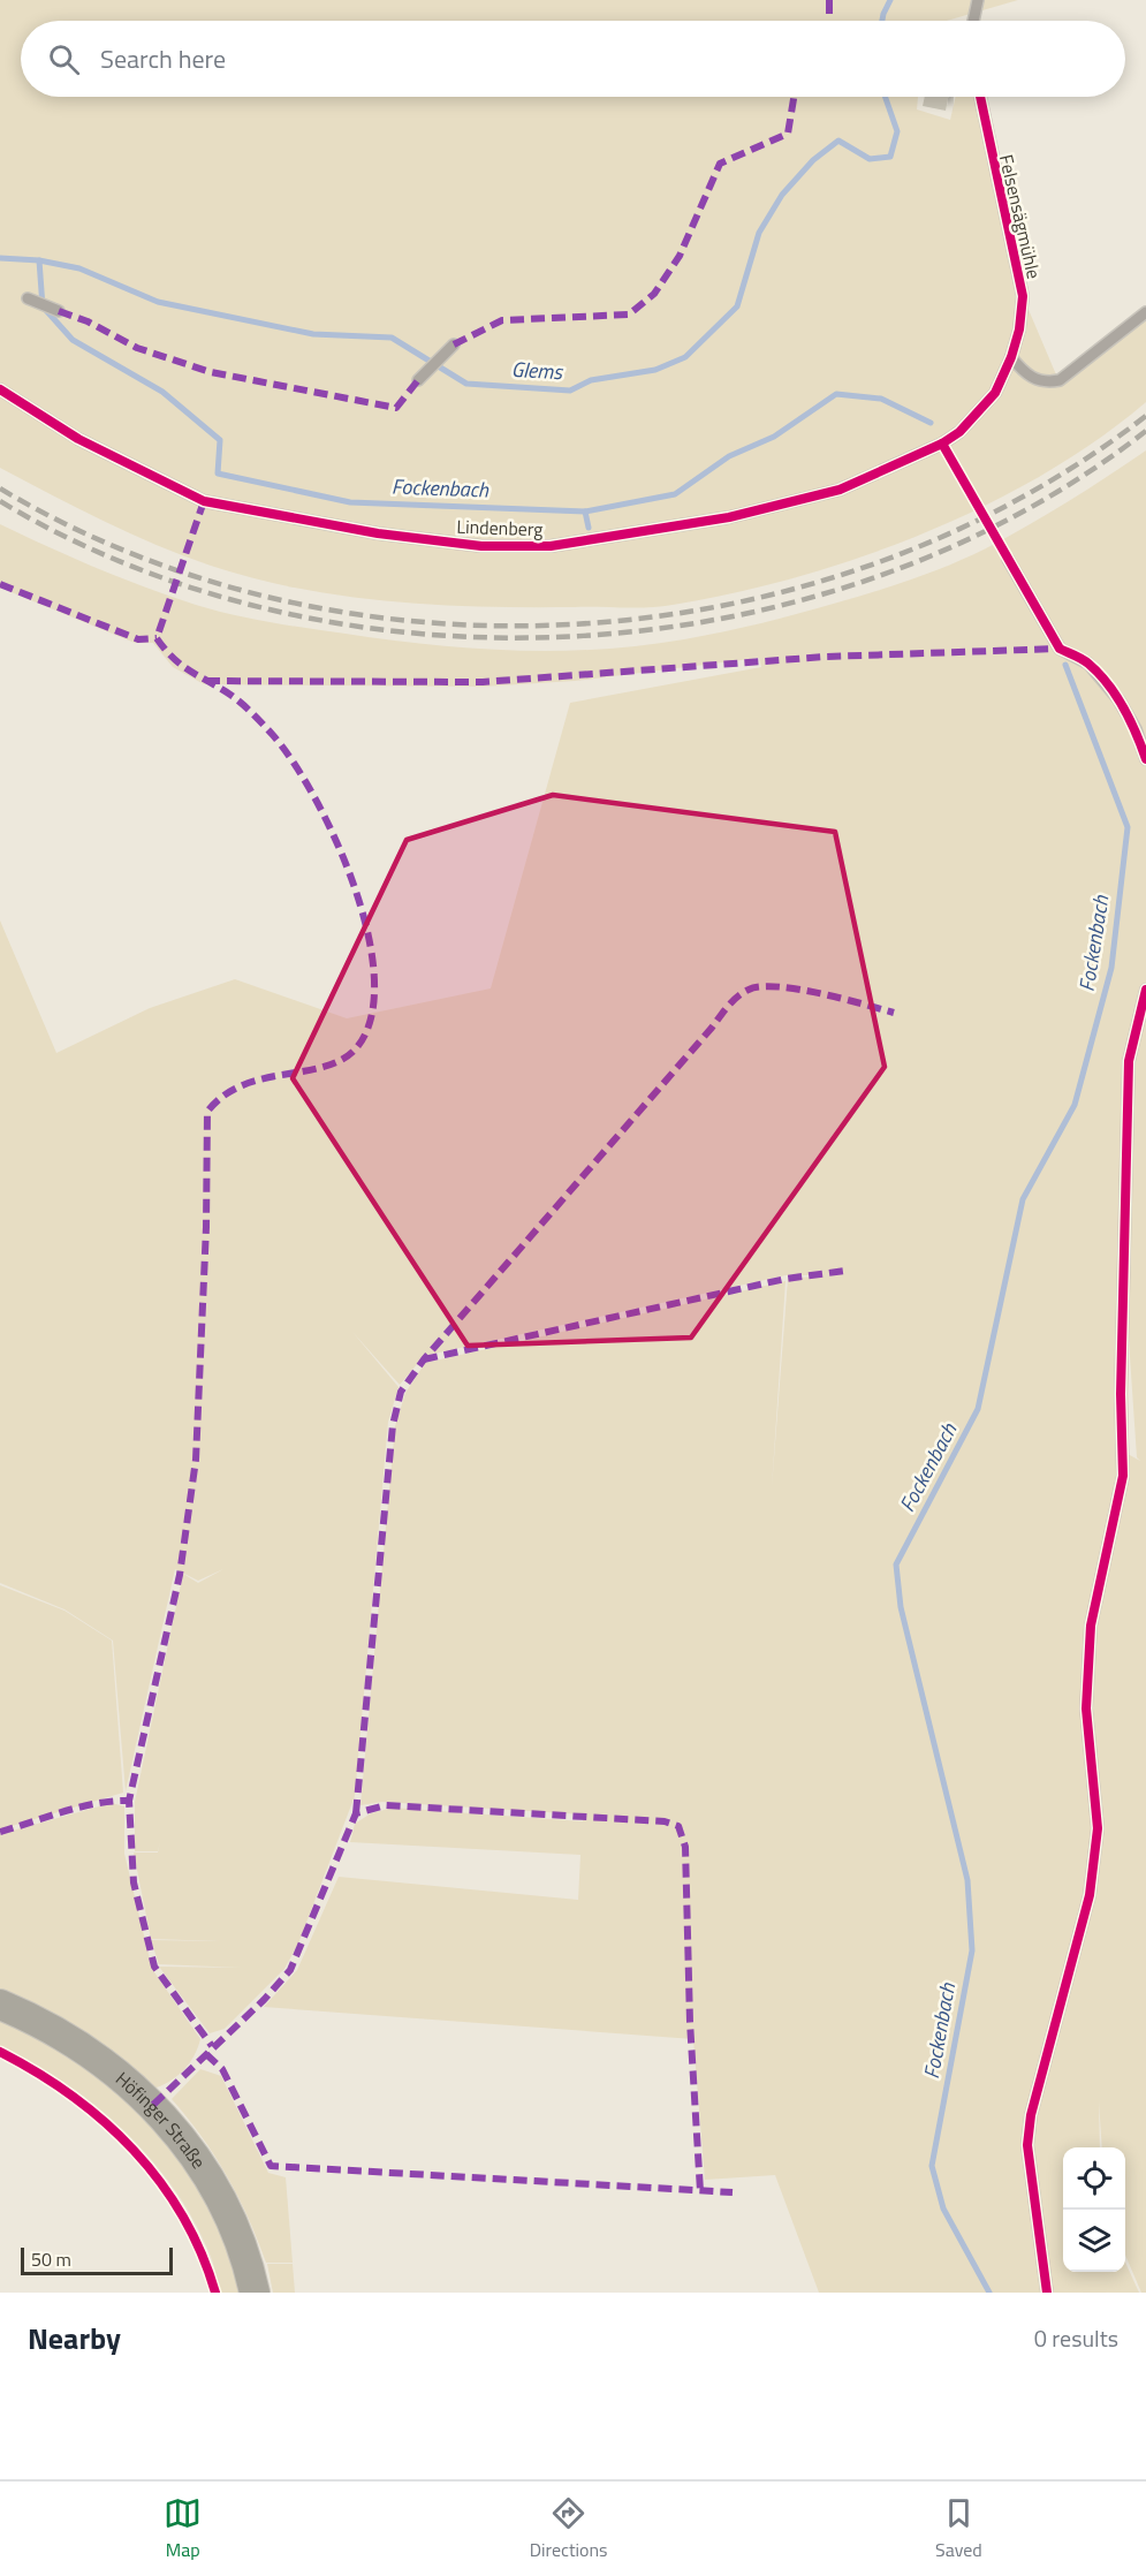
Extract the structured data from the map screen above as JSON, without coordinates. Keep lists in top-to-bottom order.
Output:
{
  "streets": {
    "street": ["Höfinger Straße"],
    "lane": ["Felsensägmühle", "Lindenberg"]
  },
  "crossings": [
    ["Felsensägmühle", "Lindenberg"]
  ],
  "water": ["Glems", "Fockenbach"],
  "scale_bar": "50 m",
  "page": {
    "search": "Search here",
    "scale": "50 m",
    "heading": ["Nearby", "0 results"],
    "nav": ["Map", "Directions", "Saved"]
  }
}
